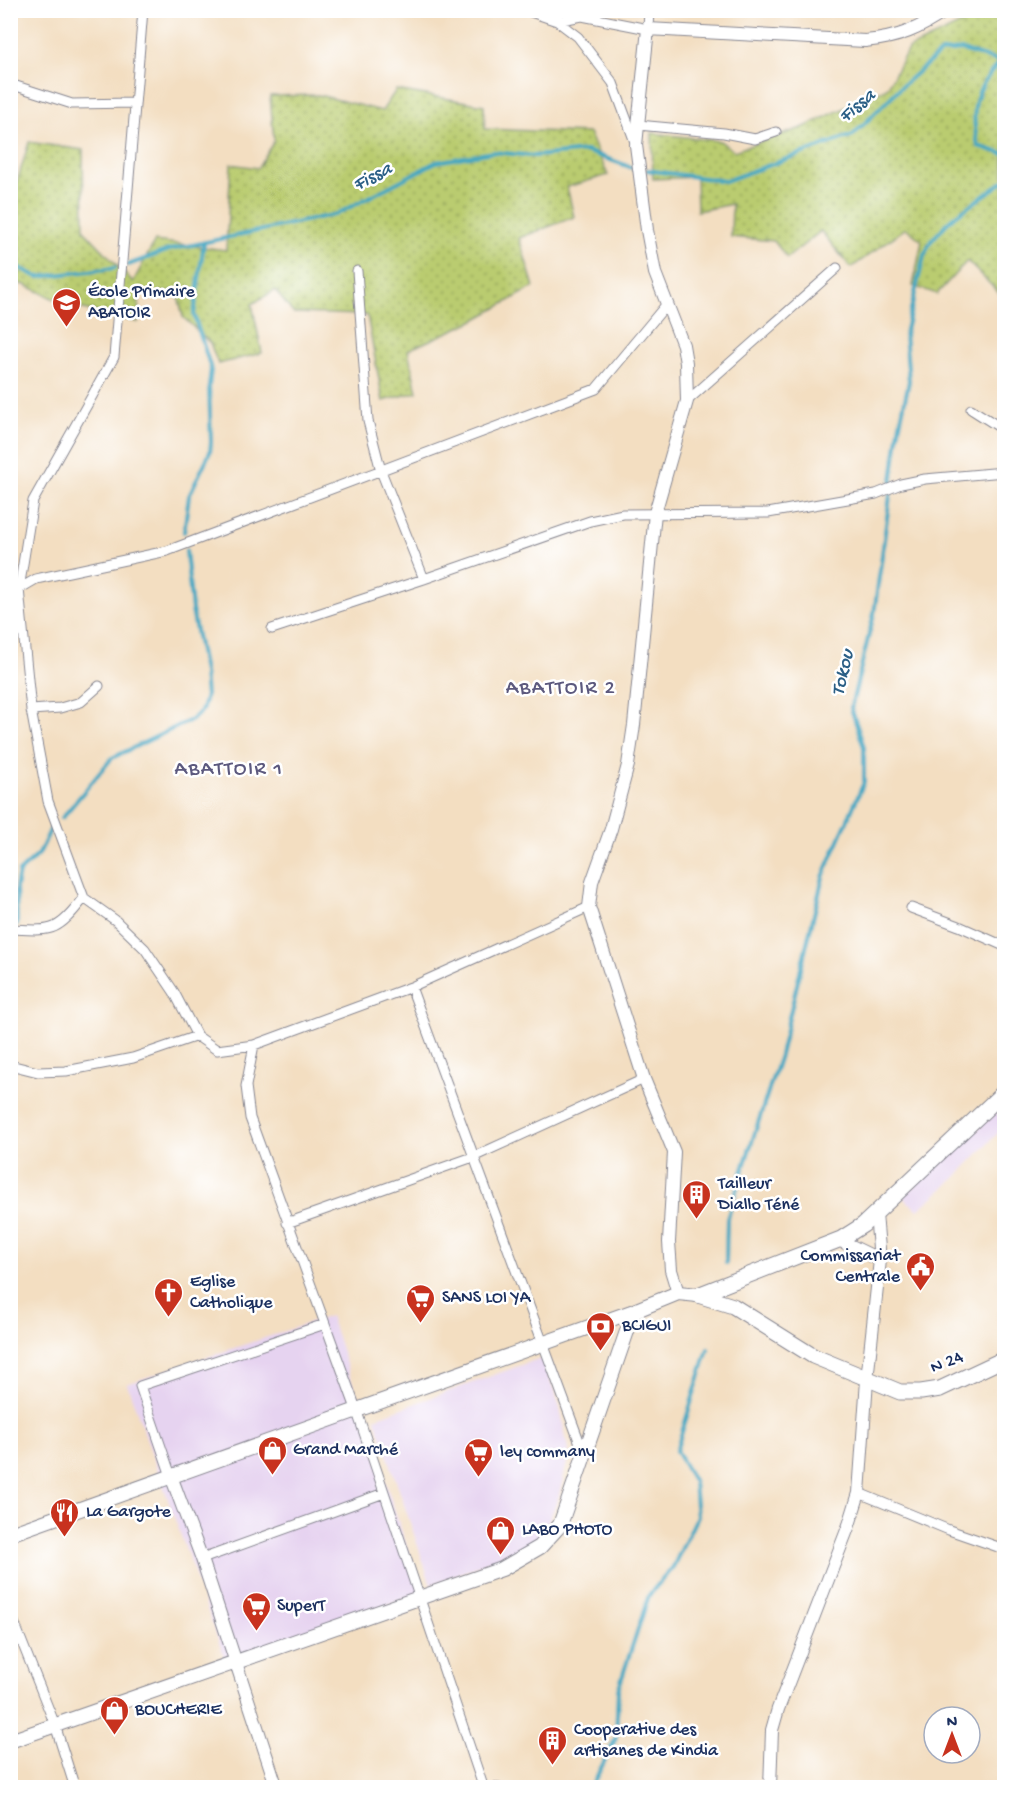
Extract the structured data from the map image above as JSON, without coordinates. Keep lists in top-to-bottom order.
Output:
{
  "streets": {
    "main road": ["N 24"]
  },
  "districts": ["ABATTOIR 2", "ABATTOIR 1"],
  "water": ["Fissa", "Tokou"],
  "places": {
    "school or university": ["École Primaire ABATOIR"],
    "building": ["Tailleur Diallo Téné", "Cooperative des artisanes de Kindia"],
    "public building": ["Commissariat Centrale"],
    "church": ["Eglise Catholique"],
    "supermarket": ["SANS LOI YA", "ley commany", "SuperT"],
    "bank": ["BCIGUI"],
    "shop": ["Grand Marché", "LABO PHOTO", "BOUCHERIE"],
    "restaurant": ["La Gargote"]
  },
  "north": "top"
}
